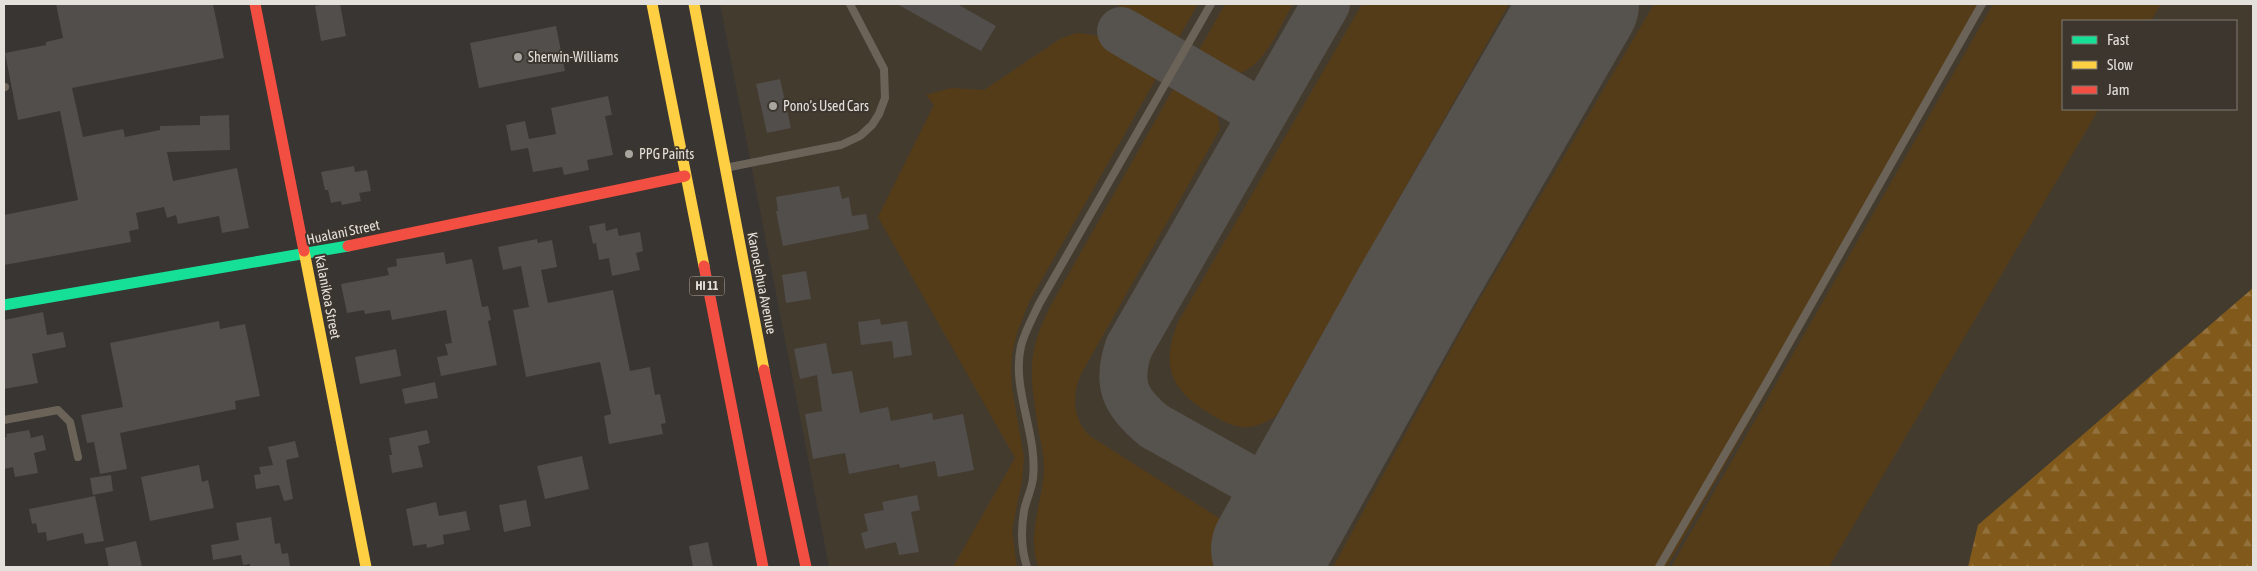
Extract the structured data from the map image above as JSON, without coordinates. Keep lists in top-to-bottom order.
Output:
{
  "streets": {
    "main road": [
      "Hualani Street",
      "Kanoelehua Avenue",
      "HI 11",
      "Kalanikoa Street"
    ]
  },
  "crossings": [
    ["Hualani Street", "HI 11"],
    ["Hualani Street", "Kalanikoa Street"]
  ],
  "places": ["Sherwin-Williams", "Pono’s Used Cars", "PPG Paints"],
  "legend": ["Fast", "Slow", "Jam"]
}
